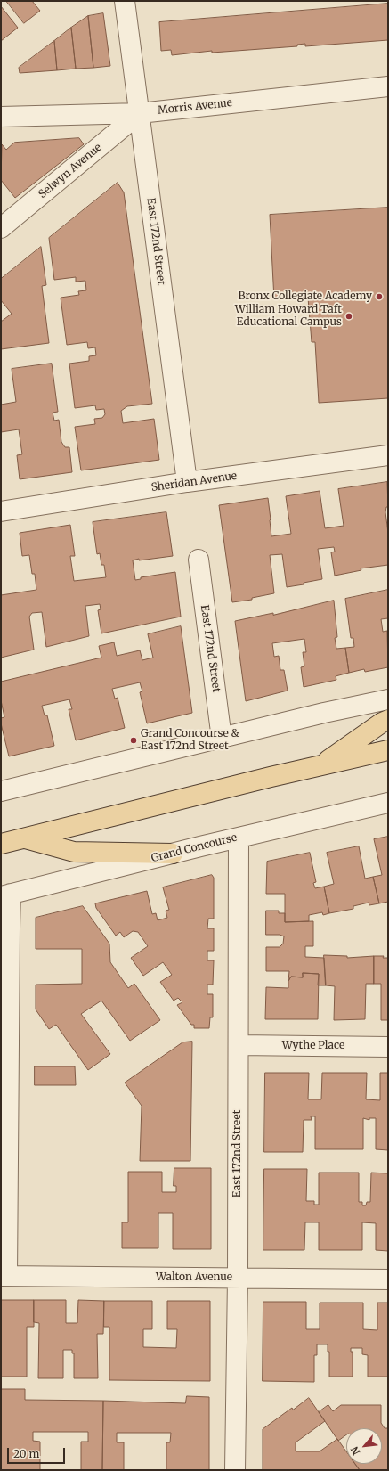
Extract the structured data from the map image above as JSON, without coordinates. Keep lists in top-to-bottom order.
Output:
{
  "streets": {
    "street": [
      "Morris Avenue",
      "Selwyn Avenue",
      "East 172nd Street",
      "Sheridan Avenue",
      "Grand Concourse",
      "Wythe Place",
      "Walton Avenue"
    ]
  },
  "crossings": [
    ["Morris Avenue", "Selwyn Avenue"],
    ["Morris Avenue", "East 172nd Street"],
    ["Selwyn Avenue", "East 172nd Street"],
    ["East 172nd Street", "Sheridan Avenue"],
    ["East 172nd Street", "Grand Concourse"],
    ["East 172nd Street", "Wythe Place"],
    ["East 172nd Street", "Walton Avenue"]
  ],
  "places": ["Bronx Collegiate Academy", "William Howard Taft Educational Campus", "Grand Concourse & East 172nd Street"],
  "scale_bar": "20 m",
  "north": "bottom left"
}
